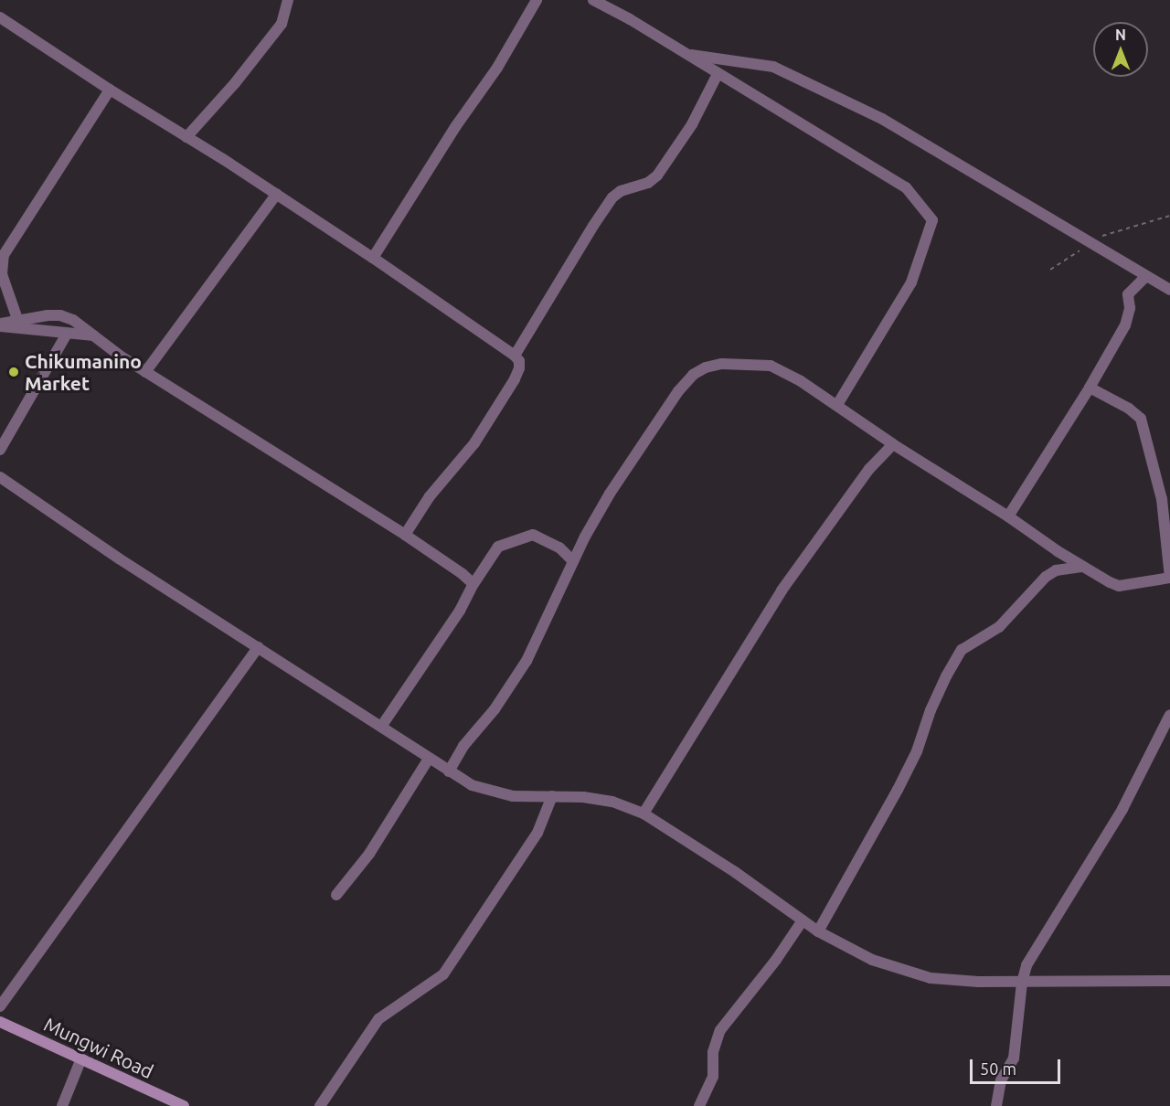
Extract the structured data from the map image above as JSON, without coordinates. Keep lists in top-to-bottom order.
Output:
{
  "streets": {
    "main road": ["Mungwi Road"]
  },
  "places": ["Chikumanino Market"],
  "scale_bar": "50 m",
  "north": "top"
}
